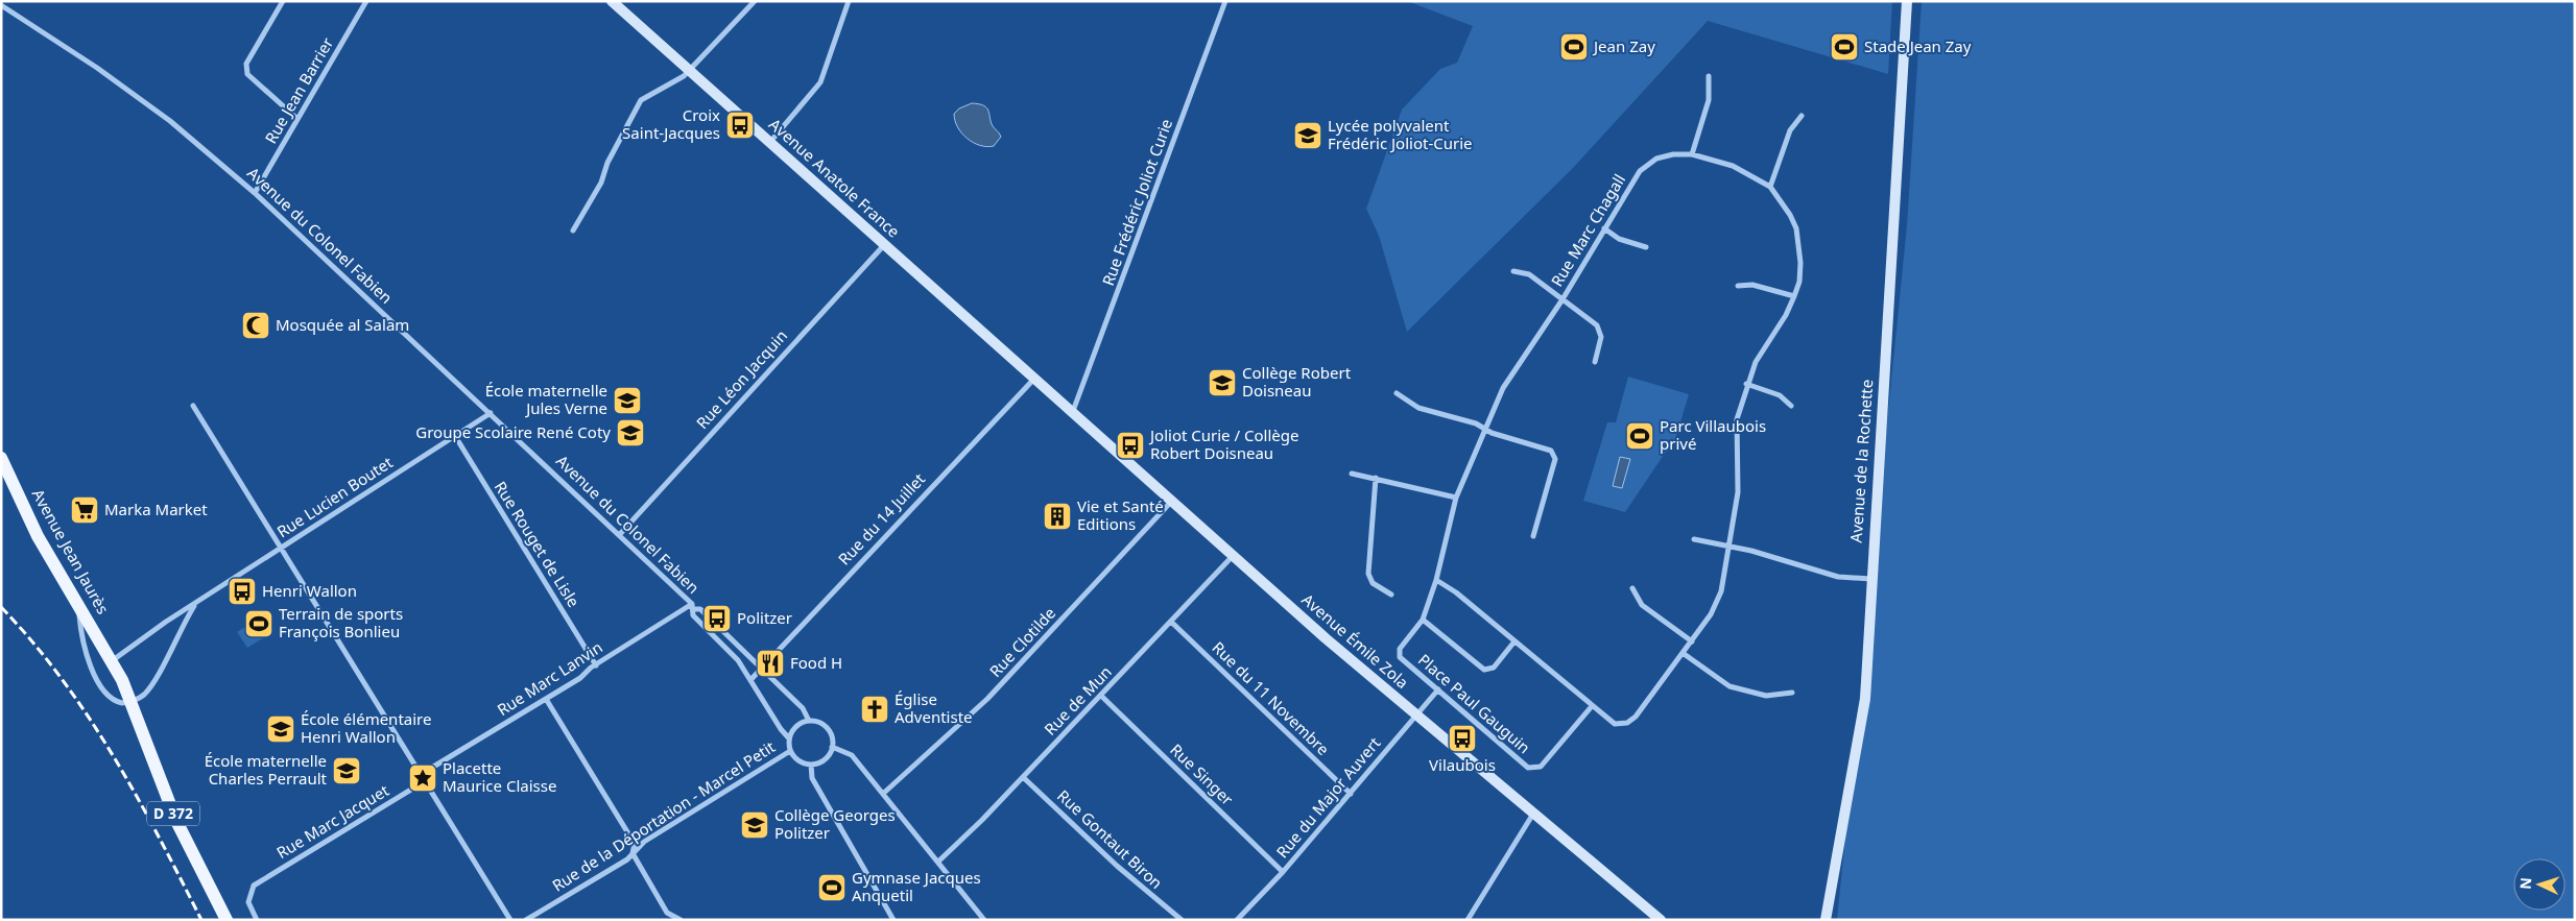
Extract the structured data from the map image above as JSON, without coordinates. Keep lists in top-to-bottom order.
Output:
{
  "streets": {
    "main road": [
      "Avenue Anatole France",
      "Avenue de la Rochette",
      "Avenue Jean Jaurès",
      "Avenue Émile Zola",
      "D 372"
    ],
    "street": [
      "Rue Jean Barrier",
      "Rue Frédéric Joliot Curie",
      "Rue Marc Chagall",
      "Avenue du Colonel Fabien",
      "Rue Léon Jacquin",
      "Rue Lucien Boutet",
      "Rue du 14 Juillet",
      "Rue Rouget de Lisle",
      "Rue Clotilde",
      "Rue Marc Lanvin",
      "Rue du 11 Novembre",
      "Rue de Mun",
      "Place Paul Gauguin",
      "Rue Singer",
      "Rue du Major Auvert",
      "Rue de la Déportation - Marcel Petit",
      "Rue Marc Jacquet",
      "Rue Gontaut Biron"
    ]
  },
  "crossings": [
    ["Rue Jean Barrier", "Avenue du Colonel Fabien"],
    ["Avenue Anatole France", "Rue Léon Jacquin"],
    ["Avenue Anatole France", "Rue du 14 Juillet"],
    ["Avenue Anatole France", "Avenue Émile Zola"],
    ["Rue Frédéric Joliot Curie", "Avenue Émile Zola"],
    ["Rue Marc Chagall", "Place Paul Gauguin"],
    ["Avenue du Colonel Fabien", "Rue Léon Jacquin"],
    ["Avenue du Colonel Fabien", "Rue Lucien Boutet"],
    ["Avenue du Colonel Fabien", "Rue du 14 Juillet"],
    ["Avenue du Colonel Fabien", "Rue Marc Lanvin"],
    ["Avenue du Colonel Fabien", "Rue de la Déportation - Marcel Petit"],
    ["Rue Lucien Boutet", "Rue Rouget de Lisle"],
    ["Rue Lucien Boutet", "Avenue Jean Jaurès"],
    ["Rue Lucien Boutet", "D 372"],
    ["Rue du 14 Juillet", "Avenue Émile Zola"],
    ["Rue Rouget de Lisle", "Rue Marc Lanvin"],
    ["Avenue Jean Jaurès", "D 372"],
    ["Avenue Émile Zola", "Rue Clotilde"],
    ["Avenue Émile Zola", "Rue de Mun"],
    ["Avenue Émile Zola", "Rue du Major Auvert"],
    ["Rue Marc Lanvin", "Rue Marc Jacquet"],
    ["Rue du 11 Novembre", "Rue de Mun"],
    ["Rue du 11 Novembre", "Rue du Major Auvert"],
    ["Rue de Mun", "Rue Singer"],
    ["Rue de Mun", "Rue Gontaut Biron"],
    ["Place Paul Gauguin", "Rue du Major Auvert"],
    ["Rue Singer", "Rue du Major Auvert"]
  ],
  "places": {
    "sports": [
      "Jean Zay",
      "Stade Jean Zay",
      "Parc Villaubois privé",
      "Terrain de sports François Bonlieu",
      "Gymnase Jacques Anquetil"
    ],
    "bus stop": [
      "Croix Saint-Jacques",
      "Joliot Curie / Collège Robert Doisneau",
      "Henri Wallon",
      "Politzer",
      "Vilaubois"
    ],
    "school or university": [
      "Lycée polyvalent Frédéric Joliot-Curie",
      "Collège Robert Doisneau",
      "École maternelle Jules Verne",
      "Groupe Scolaire René Coty",
      "École élémentaire Henri Wallon",
      "École maternelle Charles Perrault",
      "Collège Georges Politzer"
    ],
    "mosque": ["Mosquée al Salam"],
    "supermarket": ["Marka Market"],
    "building": ["Vie et Santé Editions"],
    "restaurant": ["Food H"],
    "church": ["Église Adventiste"],
    "place": ["Placette Maurice Claisse"]
  },
  "north": "left"
}
